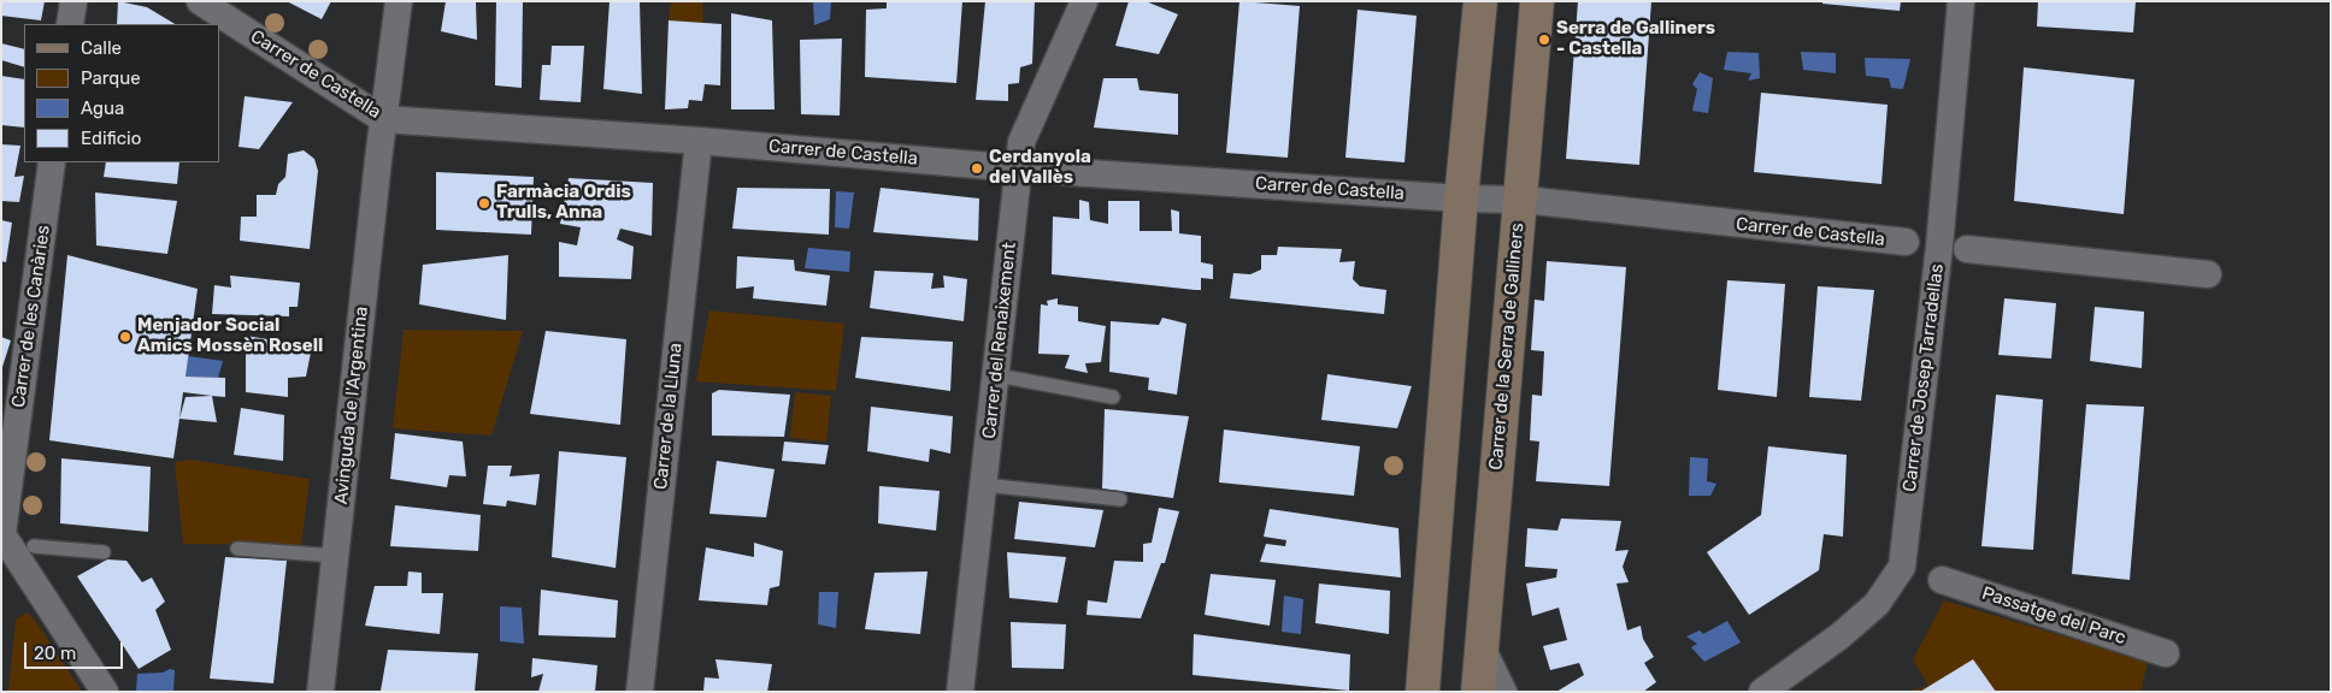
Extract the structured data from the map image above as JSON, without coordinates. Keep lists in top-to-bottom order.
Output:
{
  "streets": {
    "street": [
      "Carrer de Castella",
      "Carrer de les Canàries",
      "Carrer del Renaixement",
      "Carrer de la Serra de Galliners",
      "Carrer de Josep Tarradellas",
      "Avinguda de l'Argentina",
      "Carrer de la Lluna",
      "Passatge del Parc"
    ]
  },
  "crossings": [
    ["Carrer de Castella", "Carrer del Renaixement"],
    ["Carrer de Castella", "Carrer de la Serra de Galliners"],
    ["Carrer de Castella", "Avinguda de l'Argentina"],
    ["Carrer de Castella", "Carrer de la Lluna"]
  ],
  "places": [
    "Serra de Galliners - Castella",
    "Cerdanyola del Vallès",
    "Farmàcia Ordis Trulls, Anna",
    "Menjador Social Amics Mossèn Rosell"
  ],
  "legend": [
    "Calle",
    "Parque",
    "Agua",
    "Edificio"
  ],
  "scale_bar": "20 m"
}
